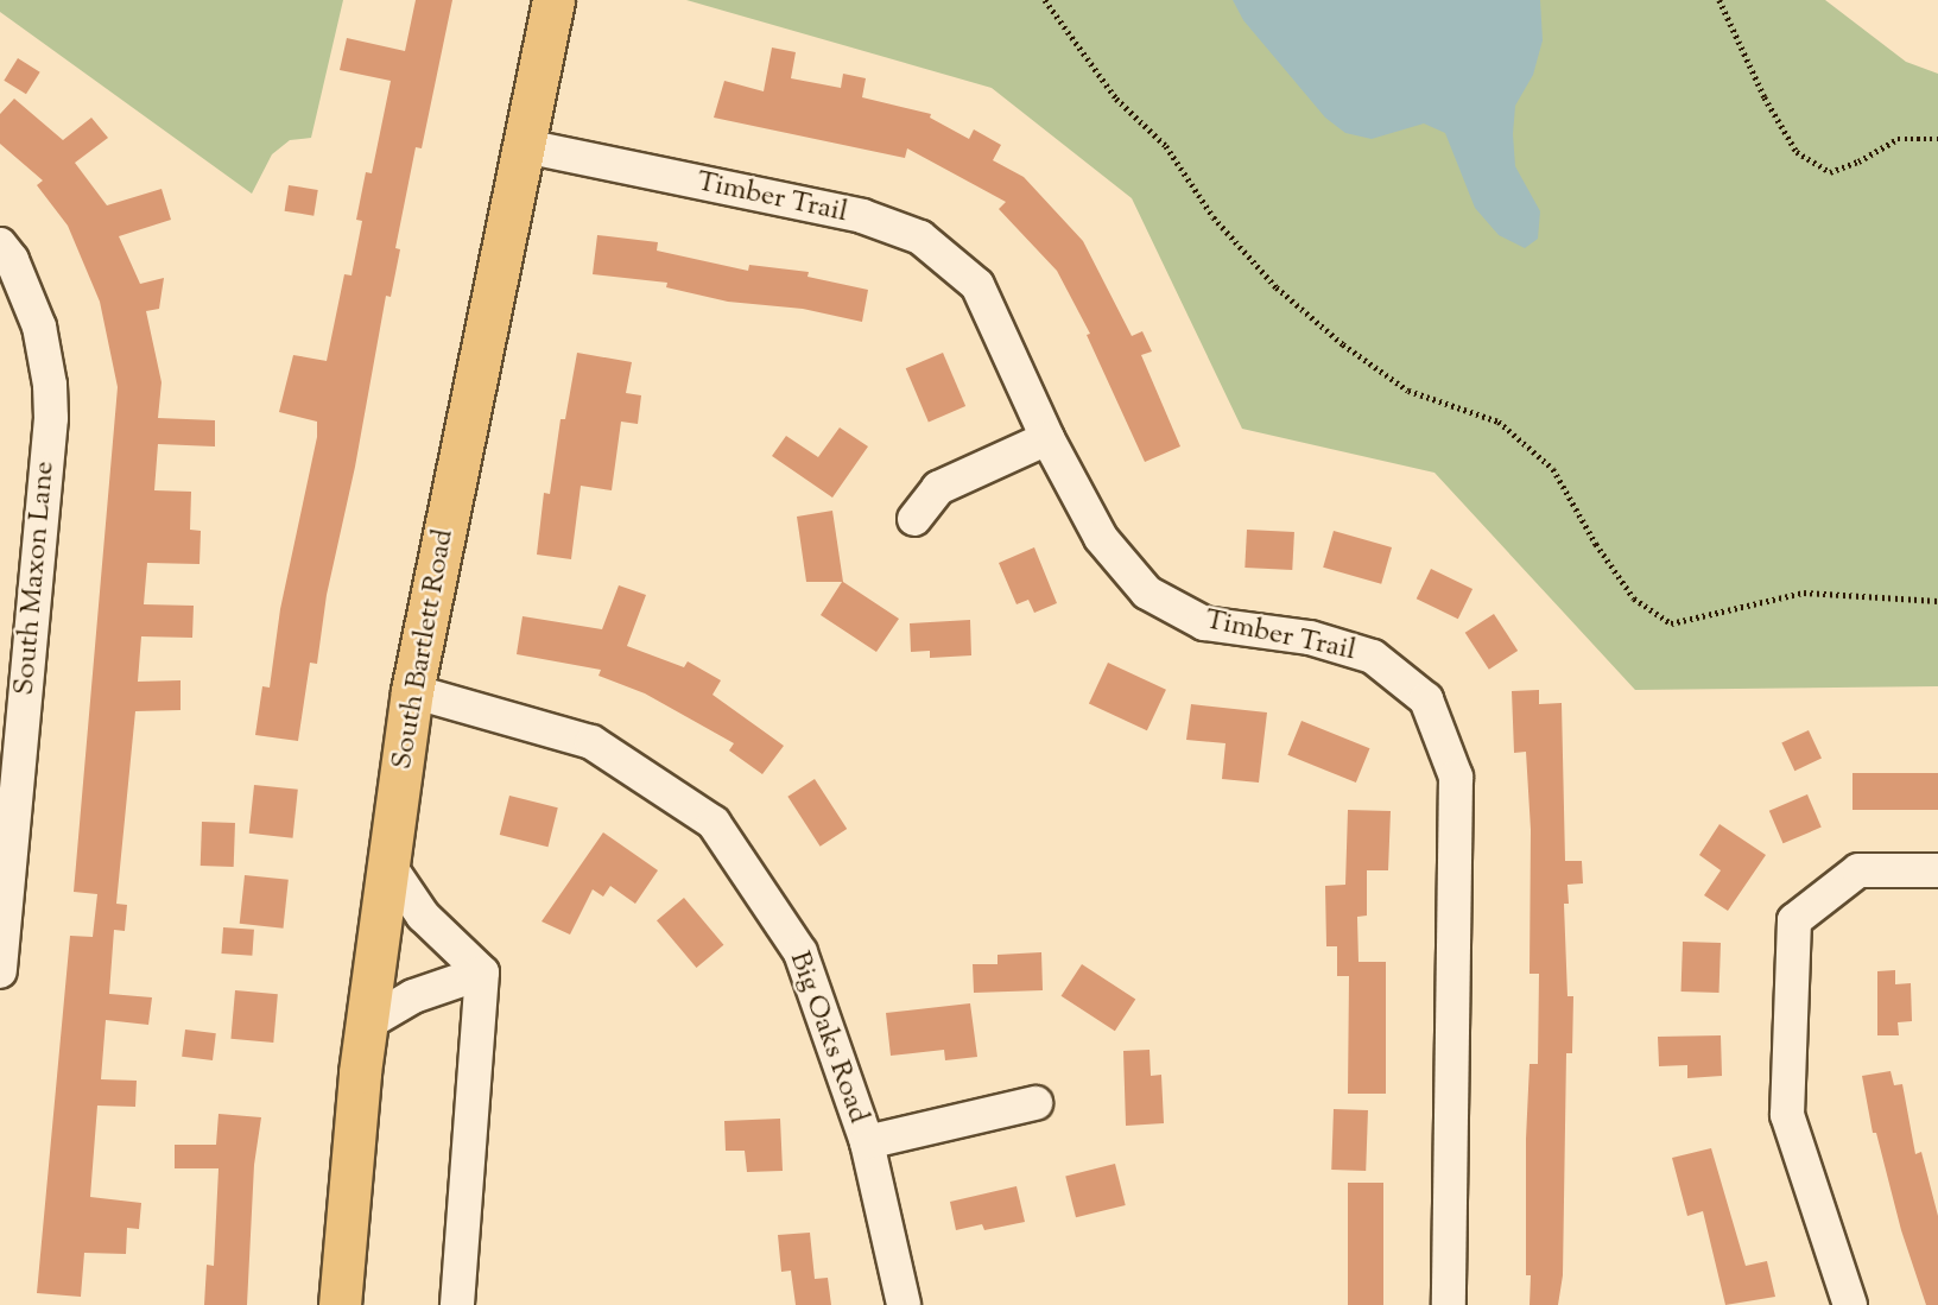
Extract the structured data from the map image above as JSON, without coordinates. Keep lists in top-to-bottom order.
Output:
{
  "streets": {
    "main road": ["South Bartlett Road"],
    "street": ["Timber Trail", "South Maxon Lane", "Big Oaks Road"]
  },
  "crossings": [
    ["Timber Trail", "South Bartlett Road"],
    ["South Bartlett Road", "Big Oaks Road"]
  ]
}
